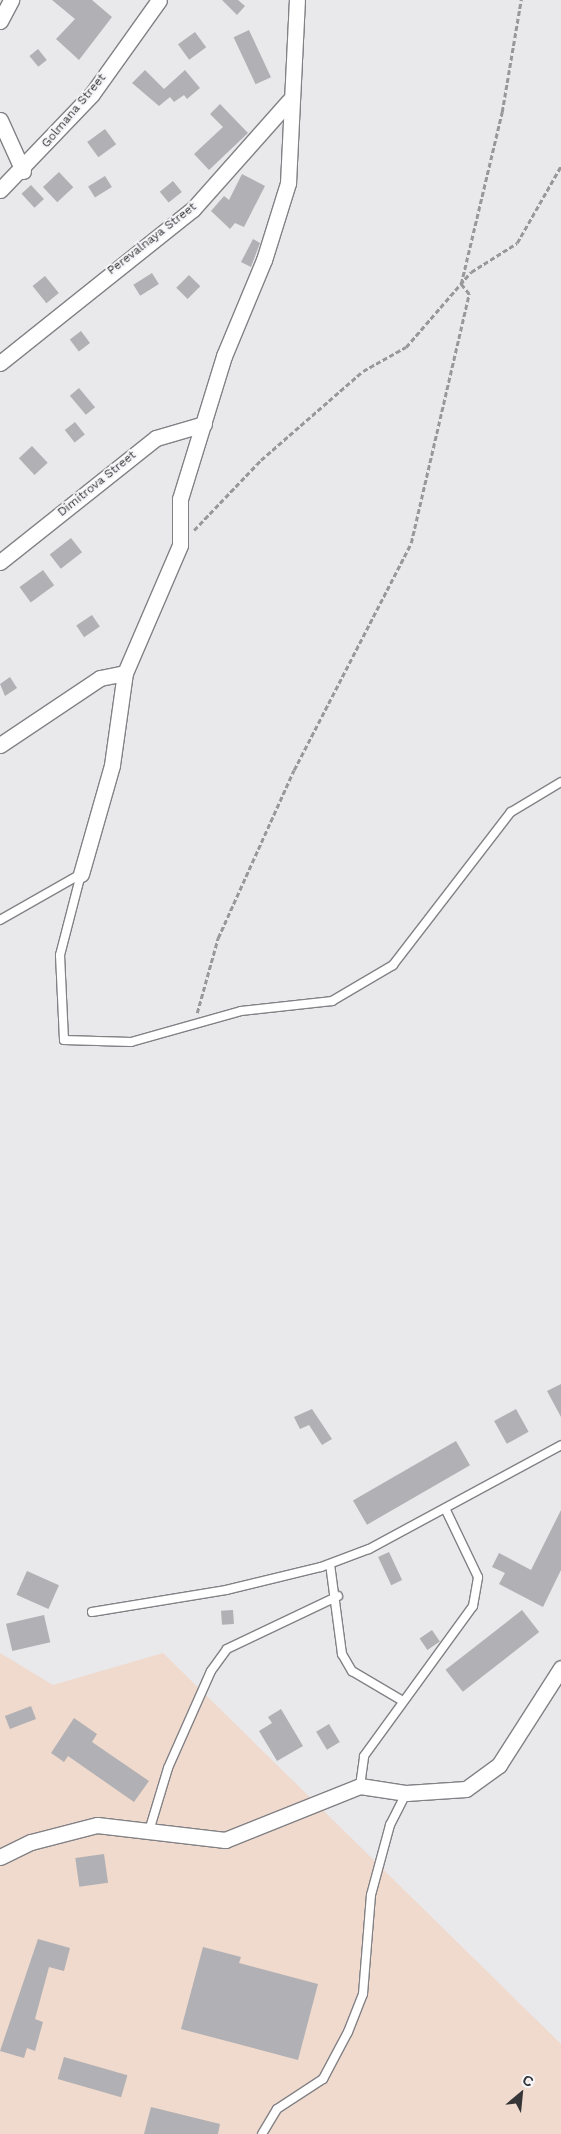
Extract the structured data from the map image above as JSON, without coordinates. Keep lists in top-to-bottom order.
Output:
{
  "streets": {
    "street": ["Golmana Street", "Perevalnaya Street", "Dimitrova Street"]
  },
  "north": "top right"
}
